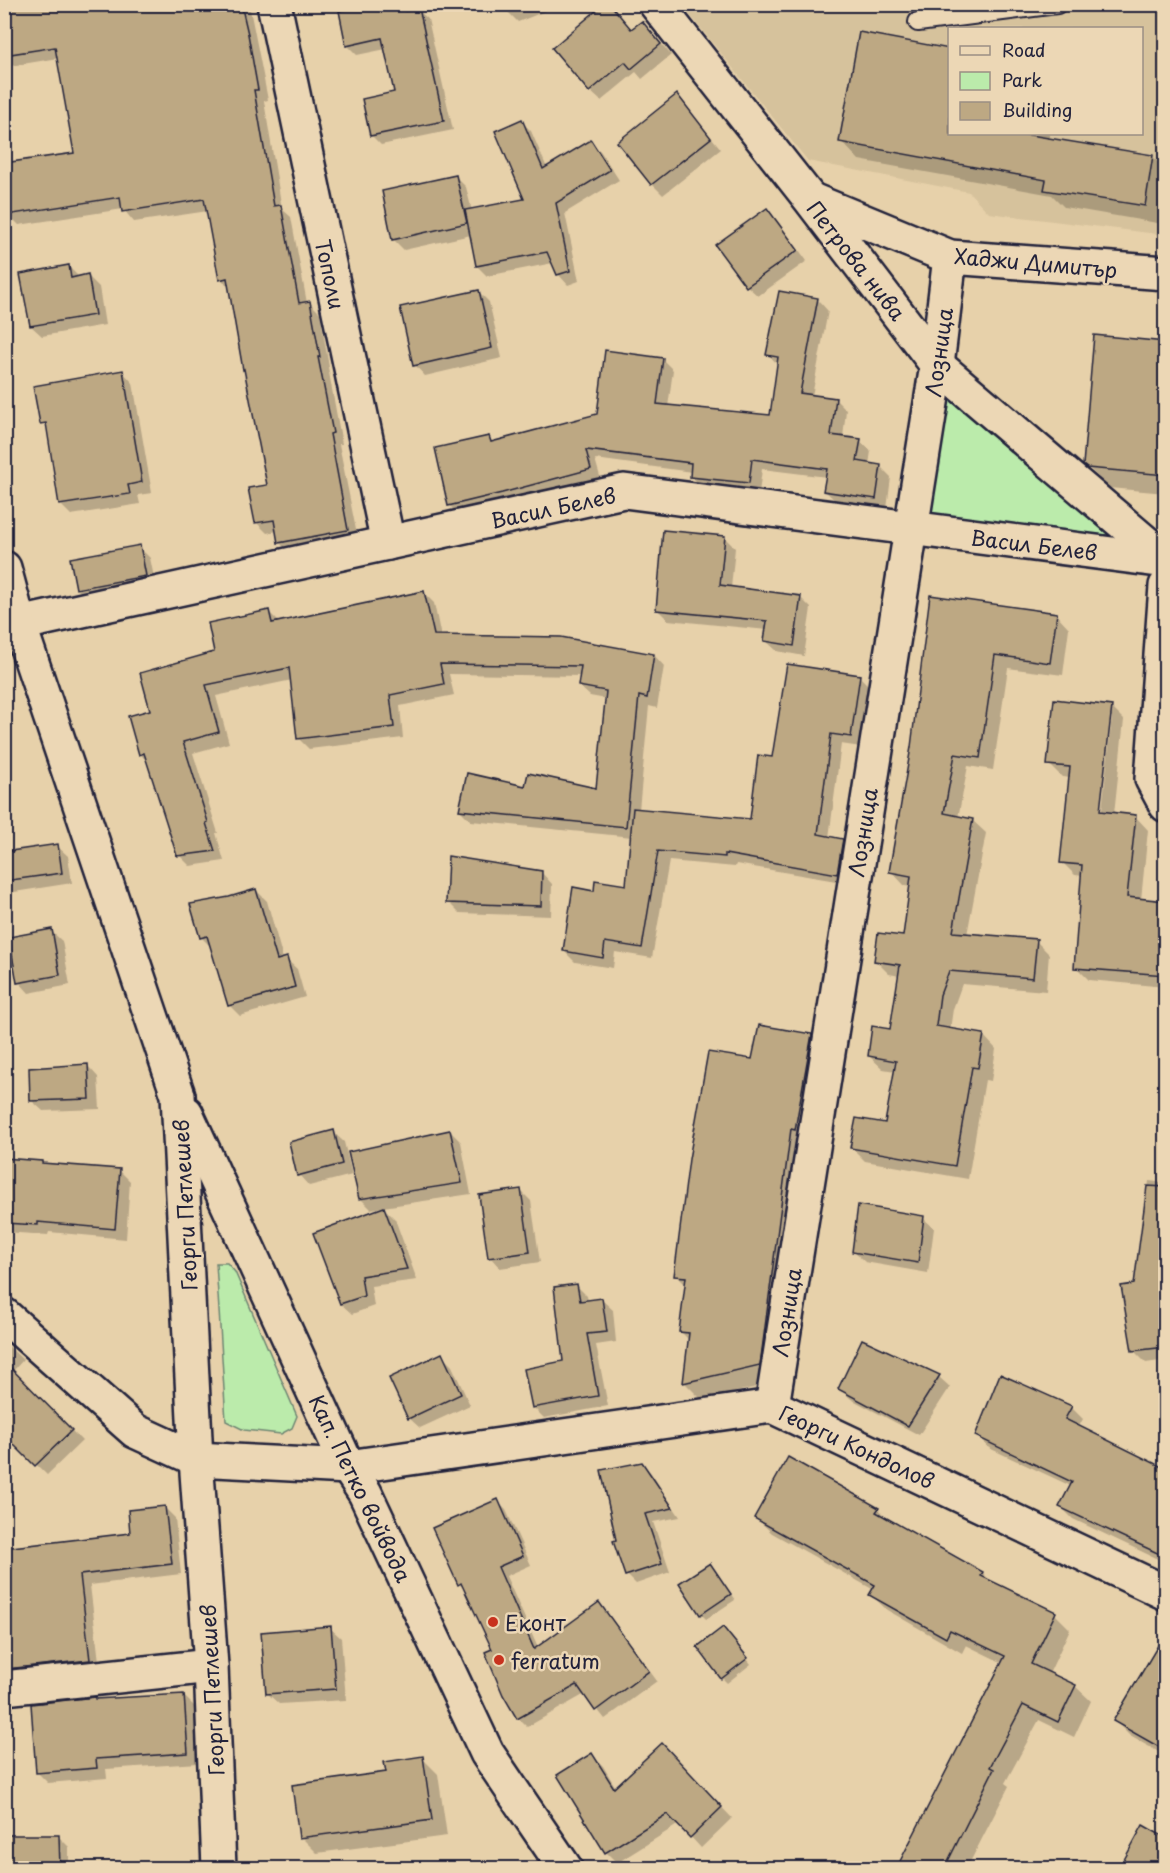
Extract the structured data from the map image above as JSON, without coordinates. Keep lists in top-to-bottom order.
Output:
{
  "streets": {
    "street": [
      "Петрова нива",
      "Хаджи Димитър",
      "Тополи",
      "Лозница",
      "Васил Белев",
      "Георги Петлешев",
      "Георги Кондолов",
      "Кап. Петко войвода"
    ]
  },
  "crossings": [
    ["Петрова нива", "Хаджи Димитър"],
    ["Петрова нива", "Лозница"],
    ["Петрова нива", "Васил Белев"],
    ["Хаджи Димитър", "Лозница"],
    ["Тополи", "Васил Белев"],
    ["Лозница", "Васил Белев"],
    ["Лозница", "Георги Кондолов"],
    ["Васил Белев", "Георги Петлешев"],
    ["Георги Петлешев", "Георги Кондолов"],
    ["Георги Петлешев", "Кап. Петко войвода"],
    ["Георги Кондолов", "Кап. Петко войвода"]
  ],
  "places": ["Еконт", "ferratum"],
  "legend": ["Road", "Park", "Building"]
}
